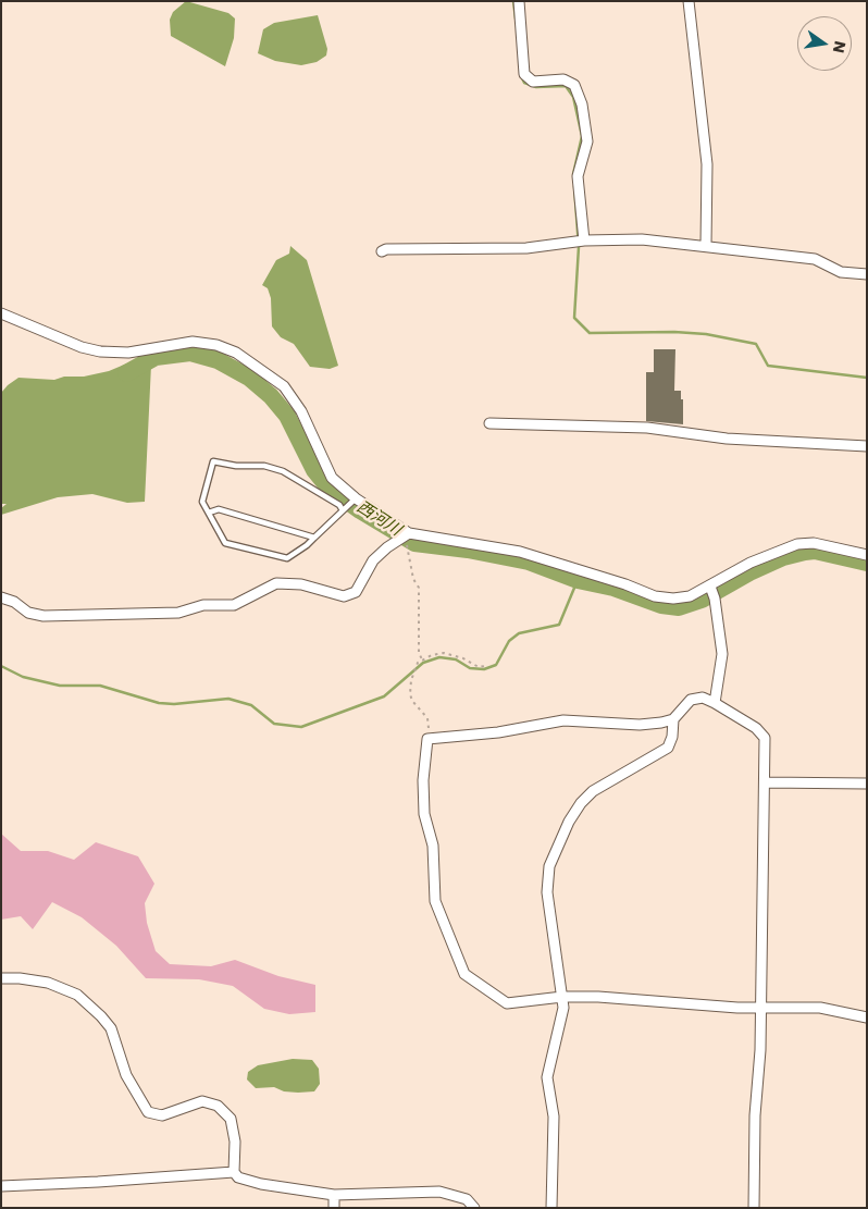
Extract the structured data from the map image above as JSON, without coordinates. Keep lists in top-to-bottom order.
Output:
{
  "water": ["西河川"],
  "north": "right"
}
